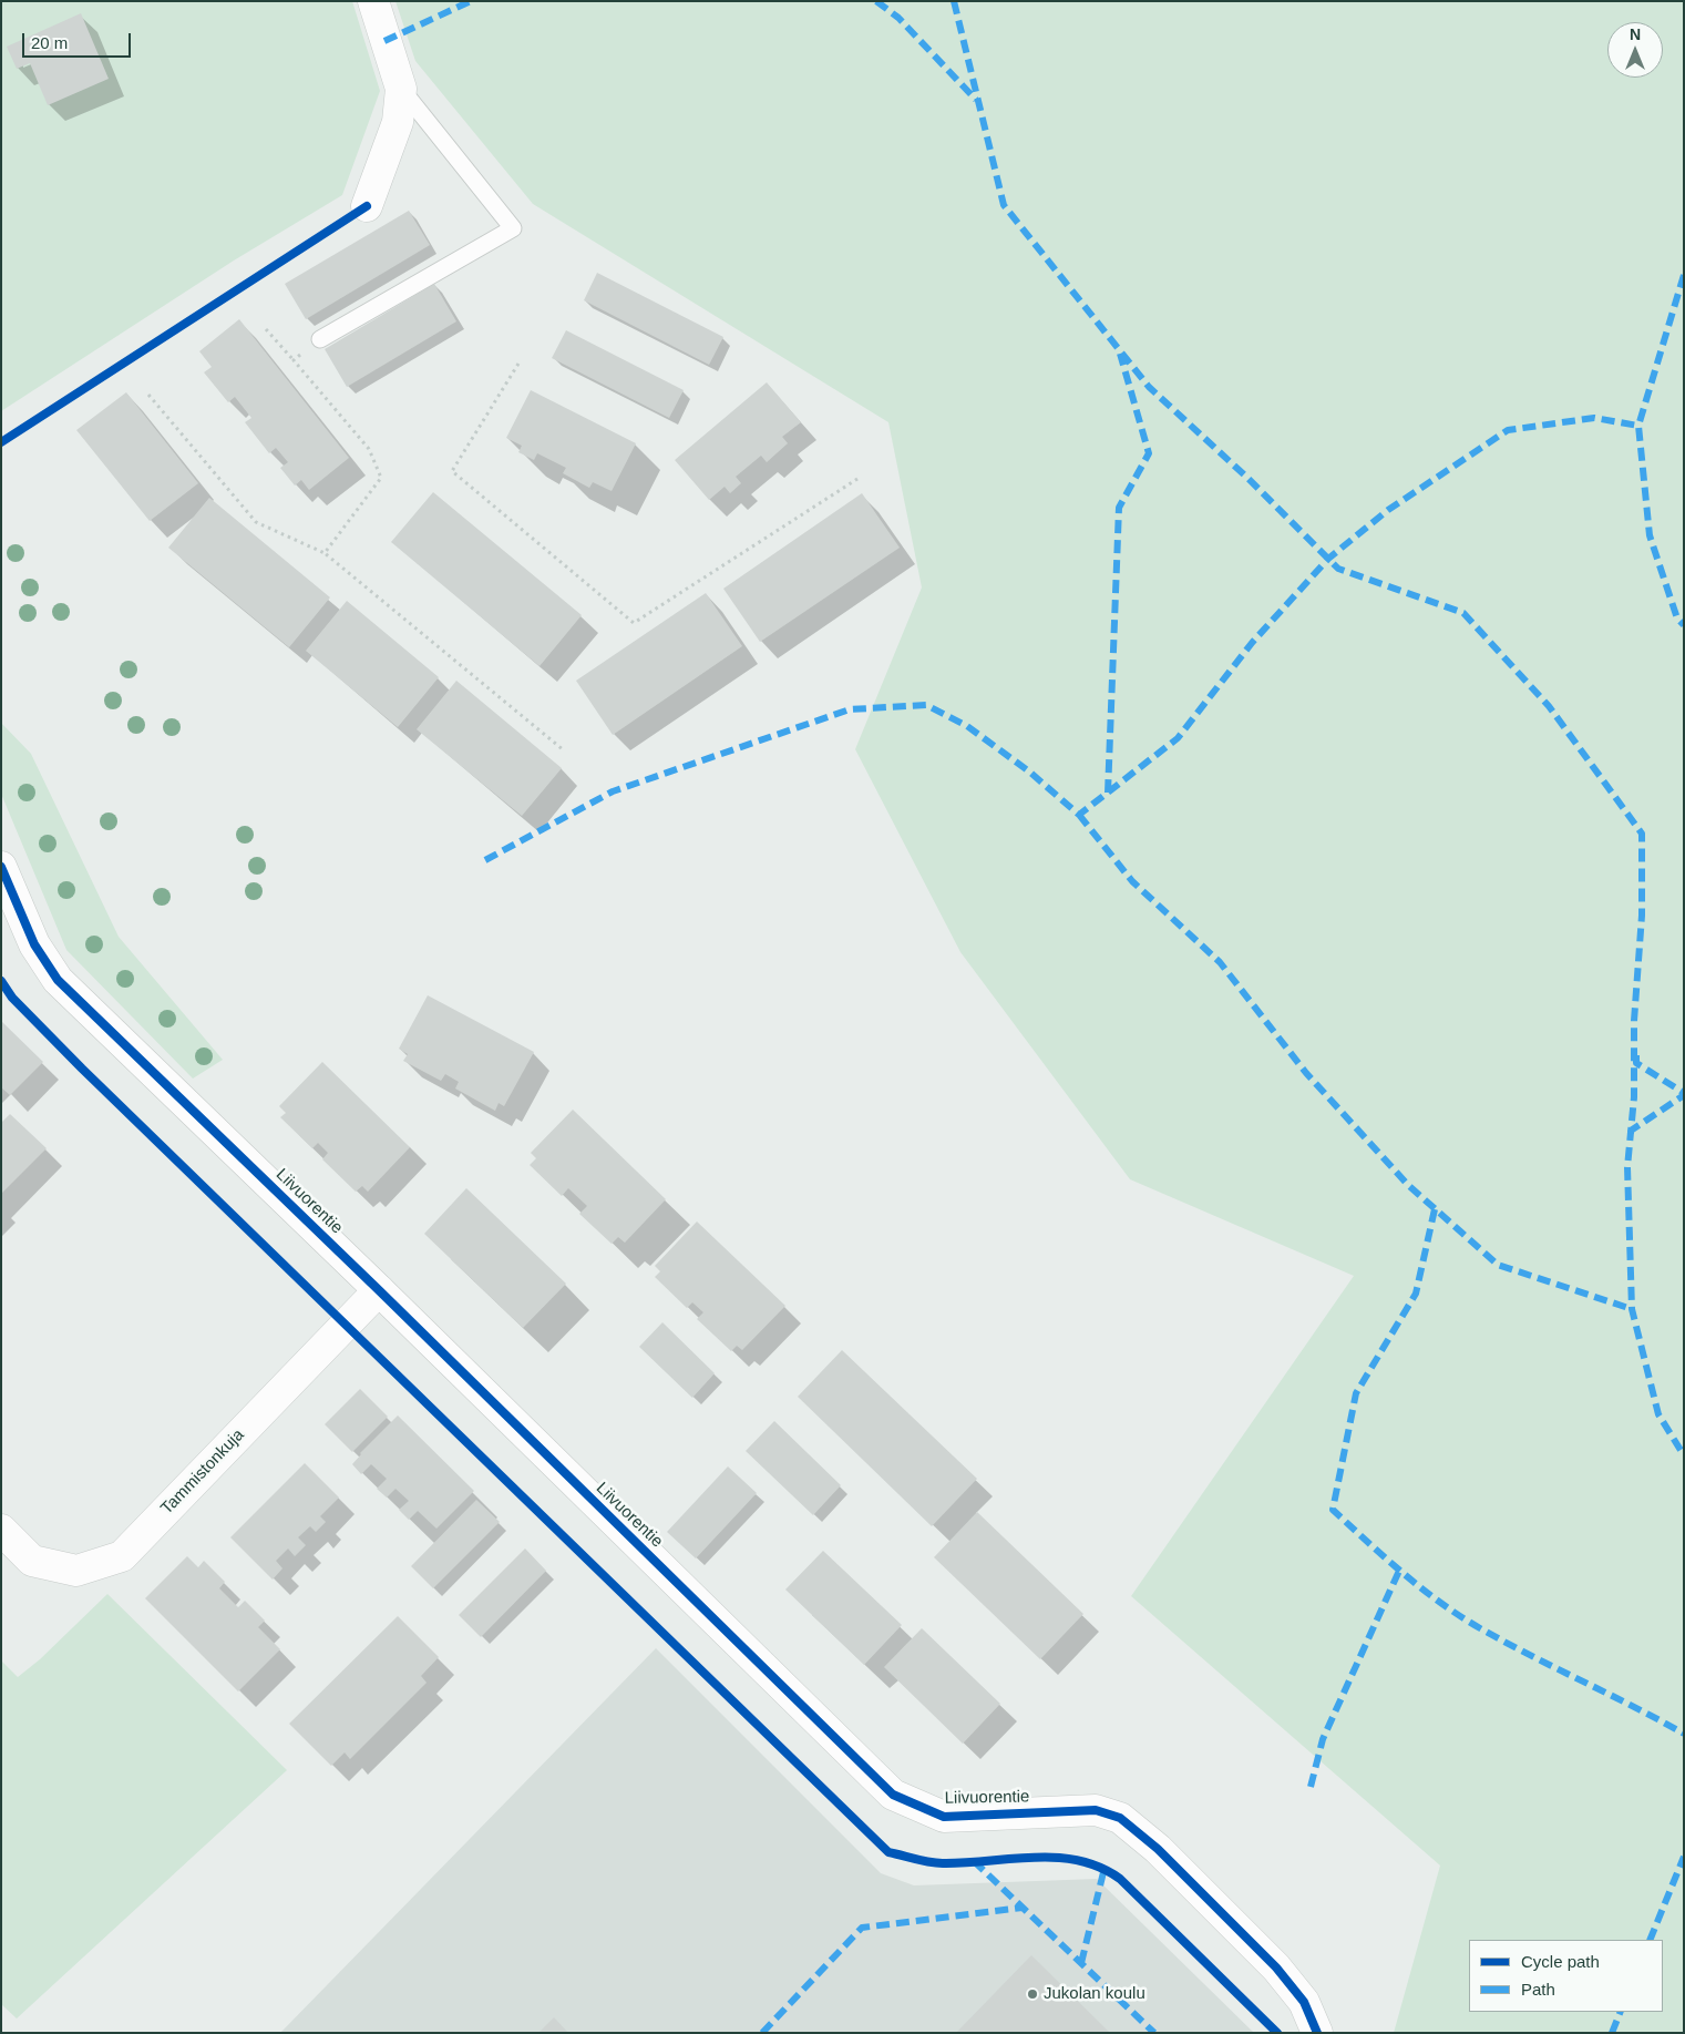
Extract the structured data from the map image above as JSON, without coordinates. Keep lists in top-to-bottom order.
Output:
{
  "streets": {
    "street": ["Liivuorentie", "Tammistonkuja"]
  },
  "crossings": [
    ["Liivuorentie", "Tammistonkuja"]
  ],
  "places": ["Jukolan koulu"],
  "legend": ["Cycle path", "Path"],
  "scale_bar": "20 m",
  "north": "top"
}
